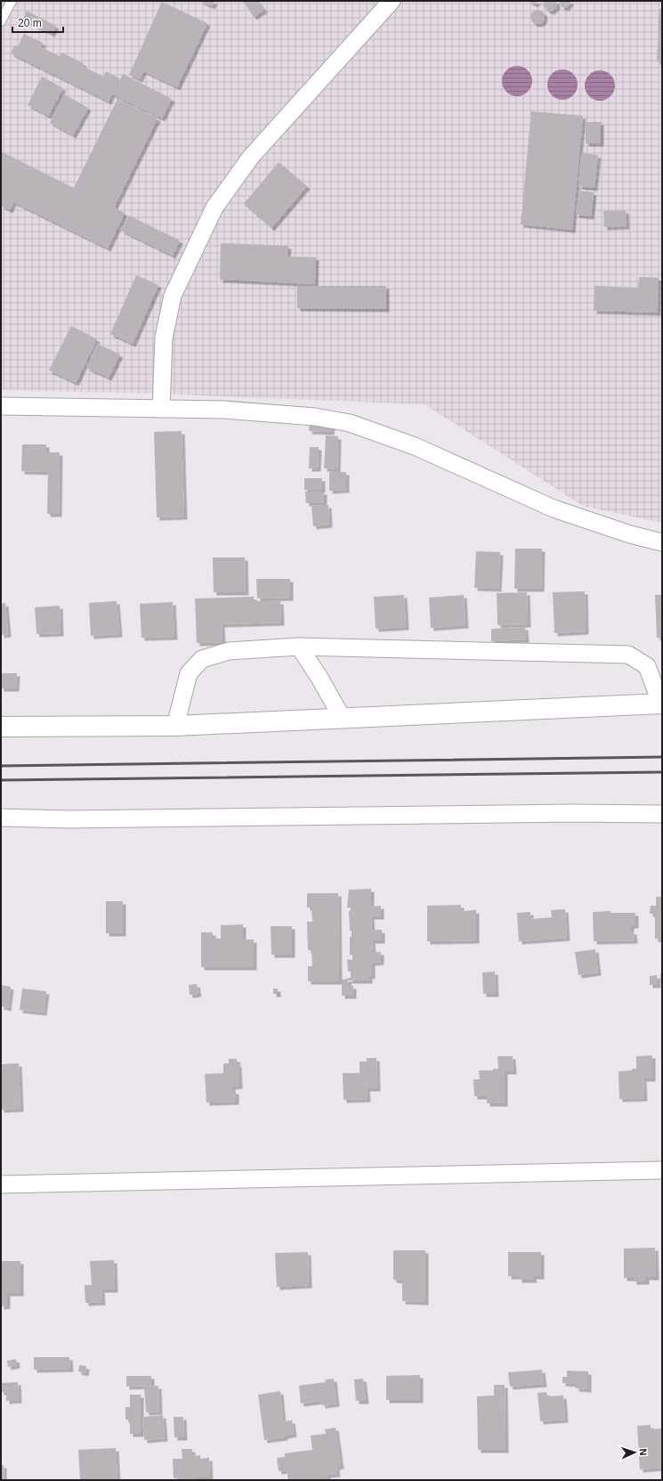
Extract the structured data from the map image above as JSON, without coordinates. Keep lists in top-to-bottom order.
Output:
{
  "scale_bar": "20 m",
  "north": "right"
}
